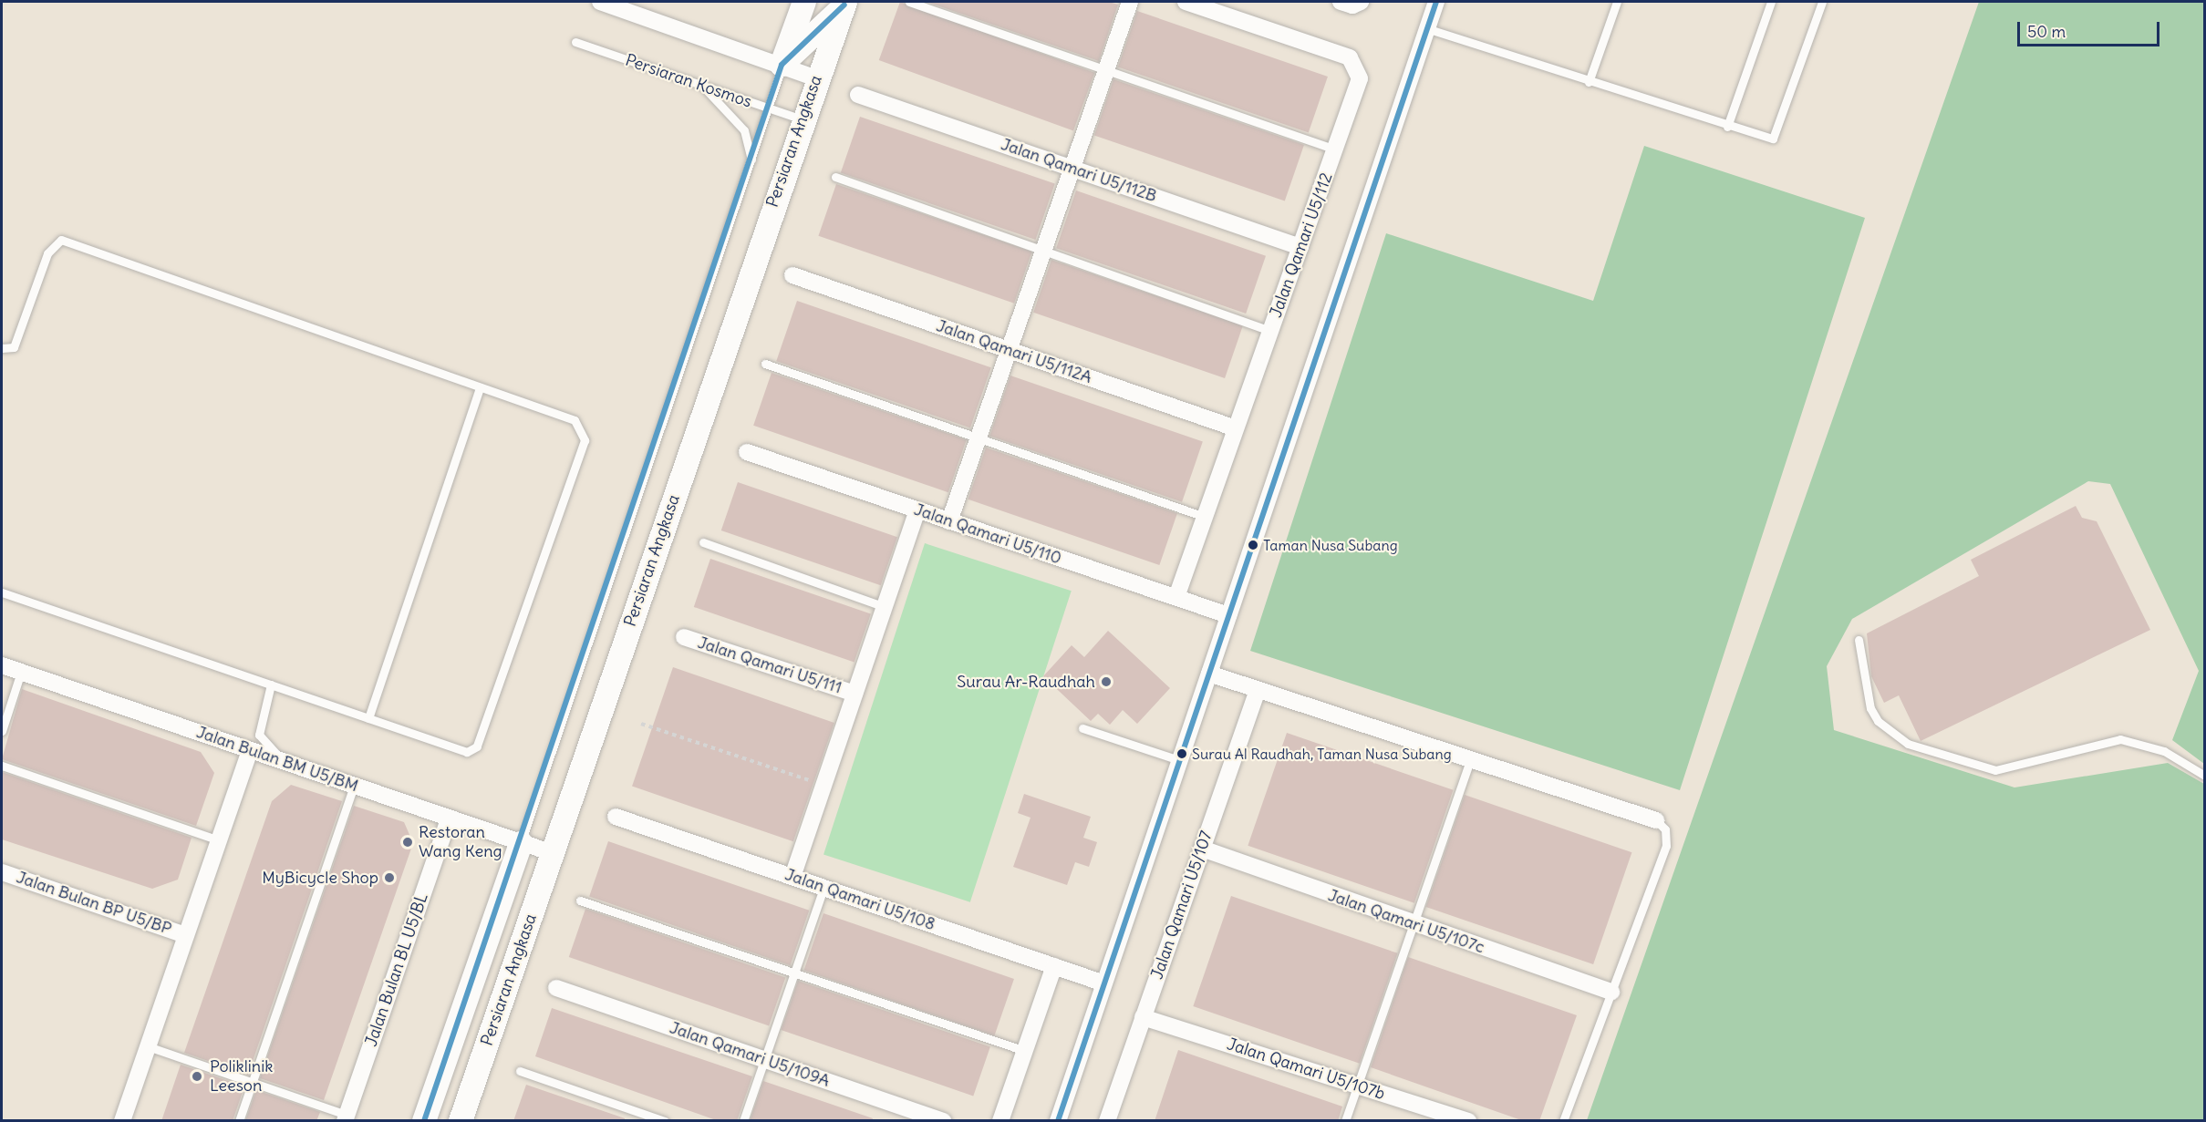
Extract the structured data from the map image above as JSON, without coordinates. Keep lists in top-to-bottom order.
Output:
{
  "streets": {
    "street": [
      "Persiaran Angkasa",
      "Jalan Qamari U5/112B",
      "Jalan Qamari U5/112",
      "Jalan Qamari U5/112A",
      "Jalan Qamari U5/110",
      "Jalan Qamari U5/111",
      "Jalan Bulan BM U5/BM",
      "Jalan Qamari U5/108",
      "Jalan Bulan BP U5/BP",
      "Jalan Qamari U5/107",
      "Jalan Qamari U5/107c",
      "Jalan Bulan BL U5/BL",
      "Jalan Qamari U5/109A",
      "Jalan Qamari U5/107b"
    ],
    "lane": ["Persiaran Kosmos"]
  },
  "crossings": [
    ["Persiaran Kosmos", "Persiaran Angkasa"],
    ["Persiaran Angkasa", "Jalan Bulan BM U5/BM"],
    ["Jalan Qamari U5/112B", "Jalan Qamari U5/112"],
    ["Jalan Qamari U5/112", "Jalan Qamari U5/112A"],
    ["Jalan Qamari U5/112", "Jalan Qamari U5/110"],
    ["Jalan Bulan BM U5/BM", "Jalan Bulan BL U5/BL"],
    ["Jalan Qamari U5/107", "Jalan Qamari U5/107c"],
    ["Jalan Qamari U5/107", "Jalan Qamari U5/107b"]
  ],
  "places": [
    "Taman Nusa Subang",
    "Surau Ar-Raudhah",
    "Surau Al Raudhah, Taman Nusa Subang",
    "Restoran Wang Keng",
    "MyBicycle Shop",
    "Poliklinik Leeson"
  ],
  "scale_bar": "50 m"
}
